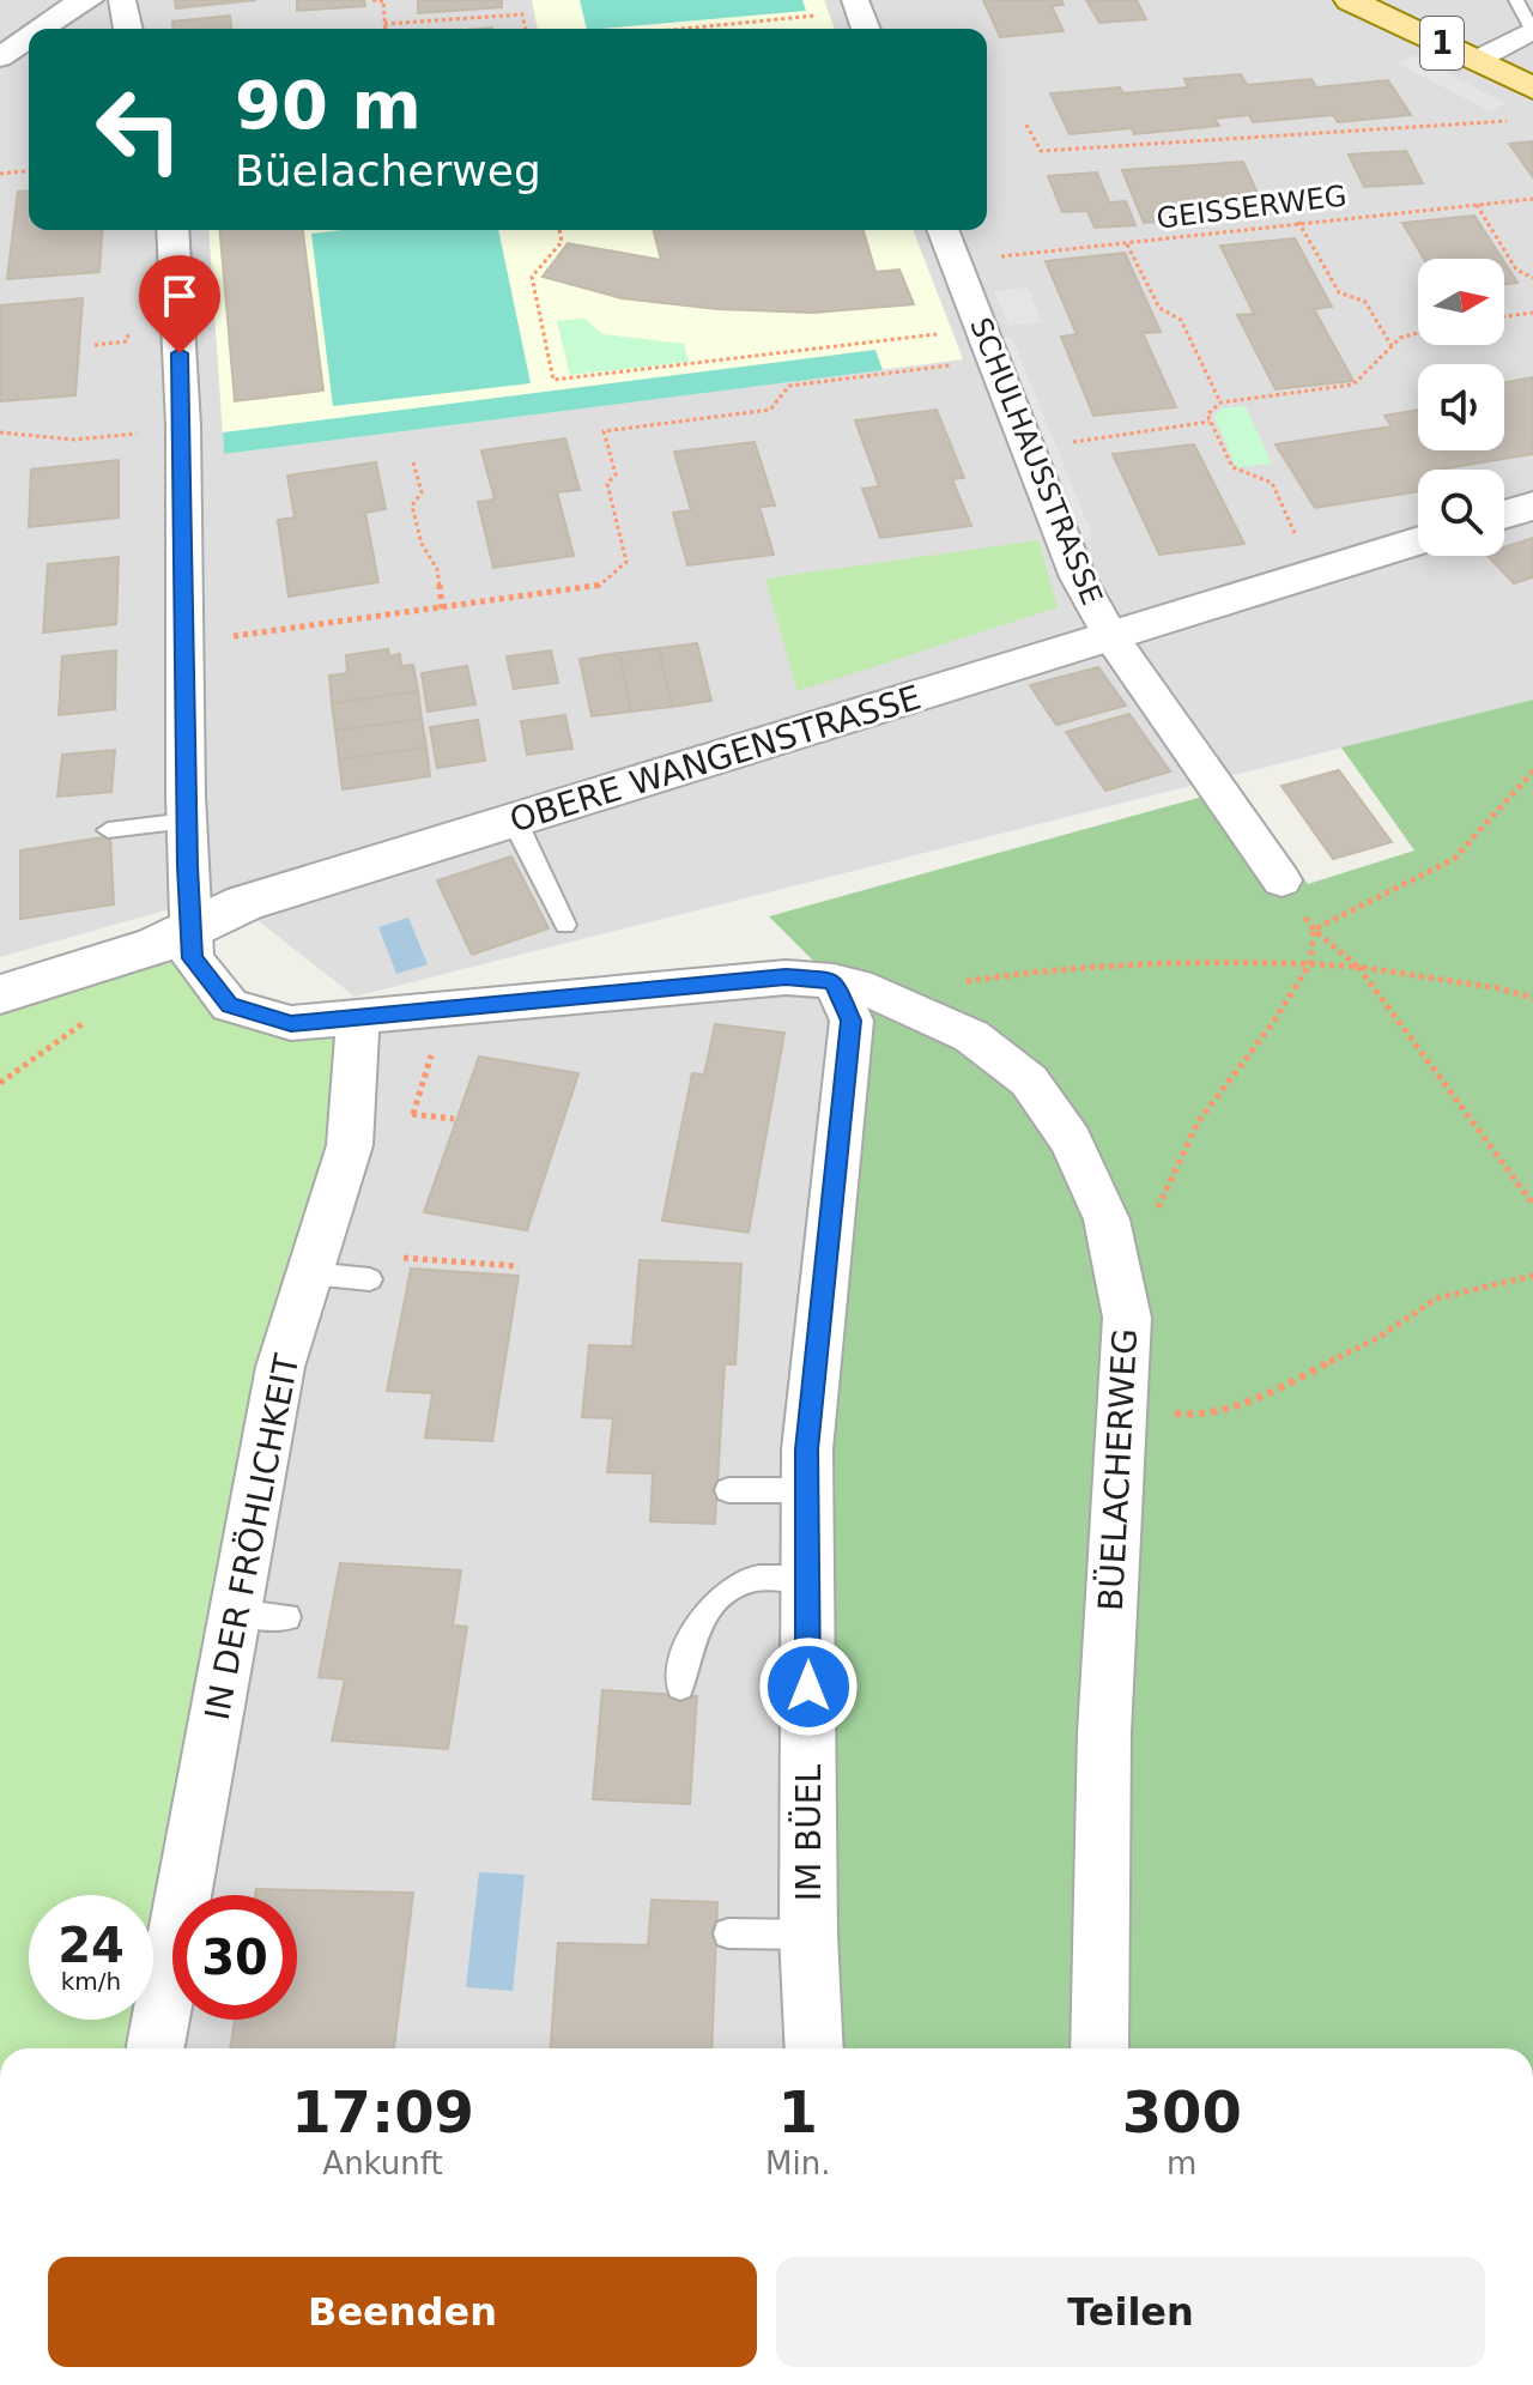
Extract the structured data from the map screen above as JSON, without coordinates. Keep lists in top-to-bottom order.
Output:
{
  "streets": {
    "main road": ["1"],
    "street": [
      "SCHULHAUSSTRASSE",
      "OBERE WANGENSTRASSE",
      "BÜELACHERWEG",
      "IN DER FRÖHLICHKEIT",
      "IM BÜEL"
    ],
    "path": ["GEISSERWEG"]
  },
  "crossings": [
    ["SCHULHAUSSTRASSE", "OBERE WANGENSTRASSE"],
    ["OBERE WANGENSTRASSE", "BÜELACHERWEG"],
    ["BÜELACHERWEG", "IN DER FRÖHLICHKEIT"],
    ["BÜELACHERWEG", "IM BÜEL"]
  ],
  "north": "right",
  "page": {
    "turn": ["90 m", "Büelacherweg"],
    "speed": "24 km/h",
    "limit": "30",
    "eta": [
      "17:09",
      "Ankunft",
      "1",
      "Min.",
      "300",
      "m"
    ],
    "buttons": ["Beenden", "Teilen"]
  }
}
